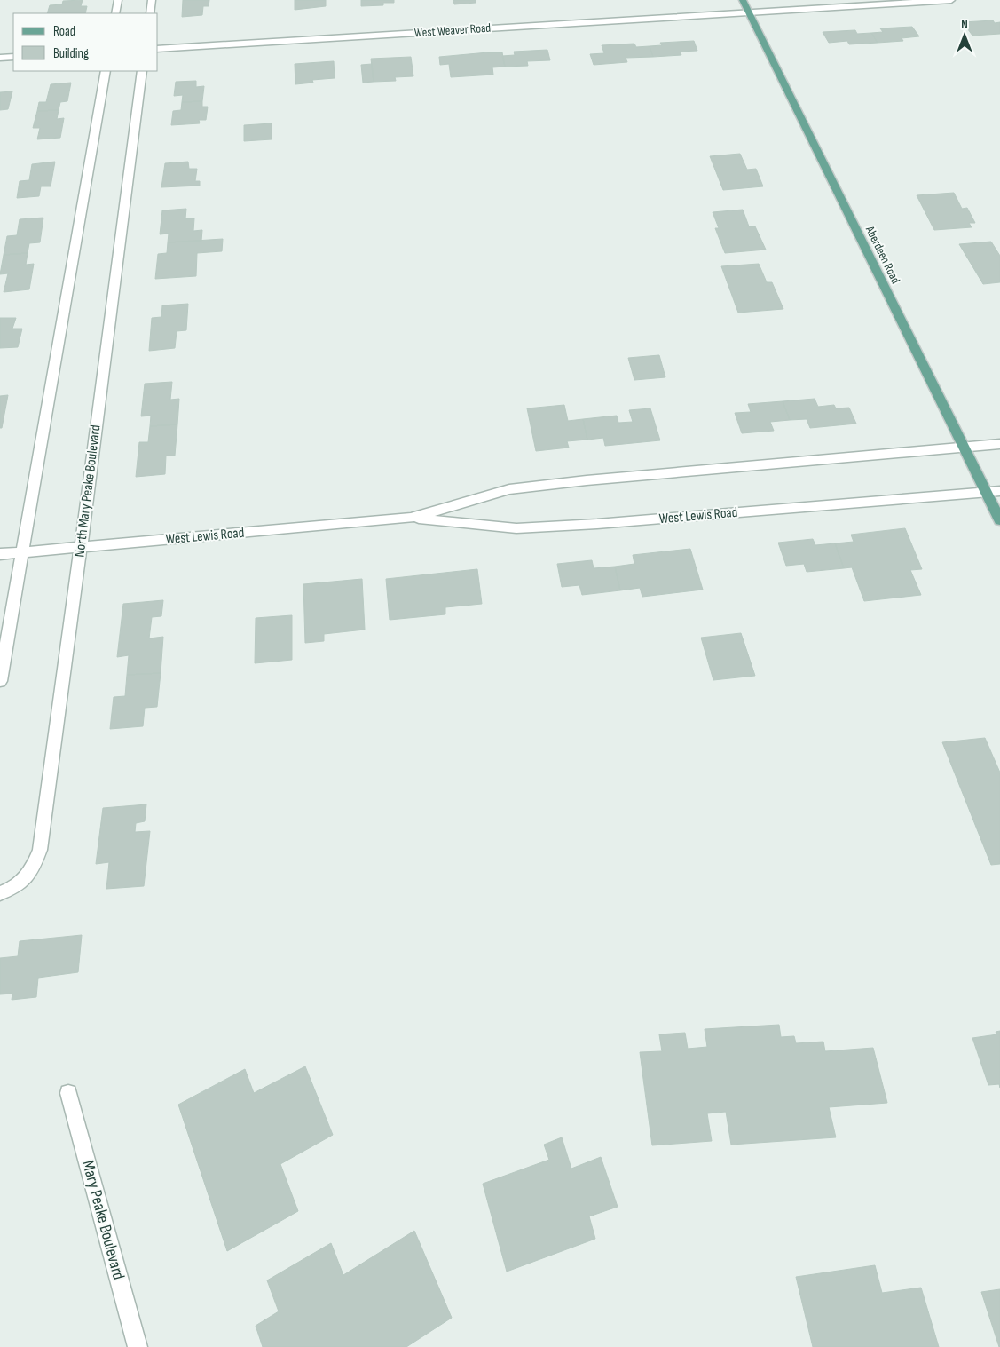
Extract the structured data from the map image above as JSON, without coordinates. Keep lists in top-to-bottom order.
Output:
{
  "streets": {
    "main road": ["Aberdeen Road"],
    "street": [
      "West Weaver Road",
      "North Mary Peake Boulevard",
      "West Lewis Road",
      "Mary Peake Boulevard"
    ]
  },
  "crossings": [
    ["West Weaver Road", "Aberdeen Road"],
    ["Aberdeen Road", "West Lewis Road"],
    ["North Mary Peake Boulevard", "West Lewis Road"]
  ],
  "legend": ["Road", "Building"],
  "north": "top"
}
